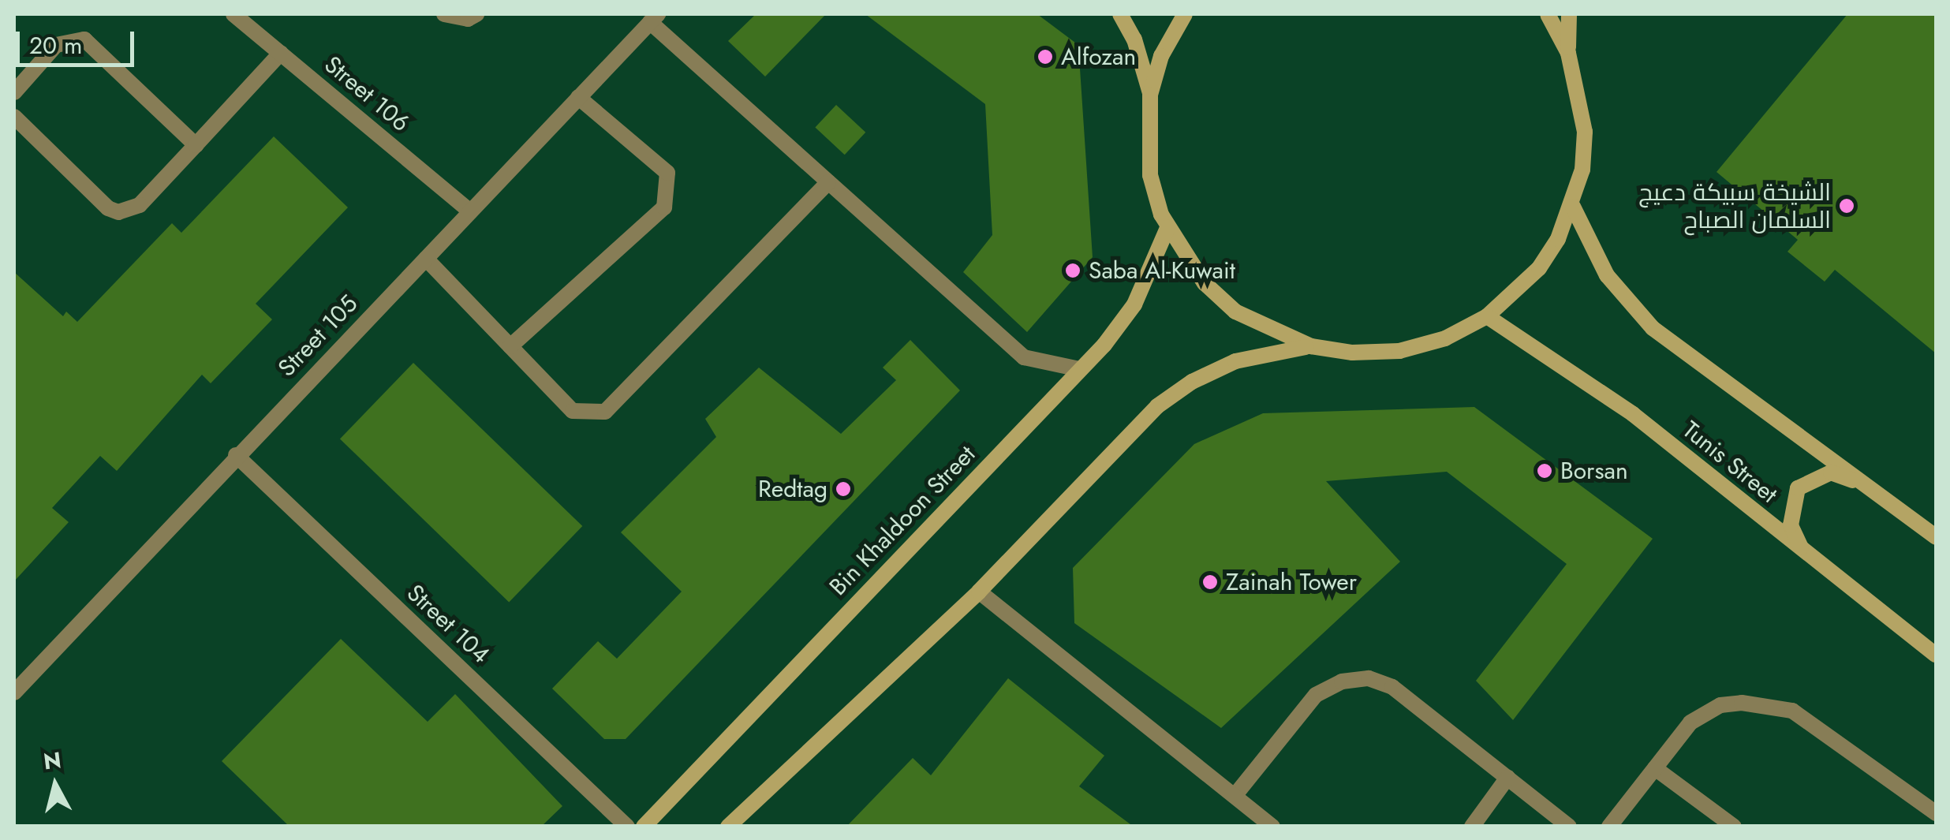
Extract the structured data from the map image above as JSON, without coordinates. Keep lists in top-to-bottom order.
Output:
{
  "streets": {
    "main road": ["Tunis Street", "Bin Khaldoon Street"],
    "street": ["Street 106", "Street 105", "Street 104"]
  },
  "crossings": [
    ["Street 106", "Street 105"],
    ["Street 105", "Street 104"]
  ],
  "places": [
    "Alfozan",
    "الشيخة سبيكة دعيج السلمان الصباح",
    "Saba Al-Kuwait",
    "Borsan",
    "Redtag",
    "Zainah Tower"
  ],
  "scale_bar": "20 m",
  "north": "top"
}
